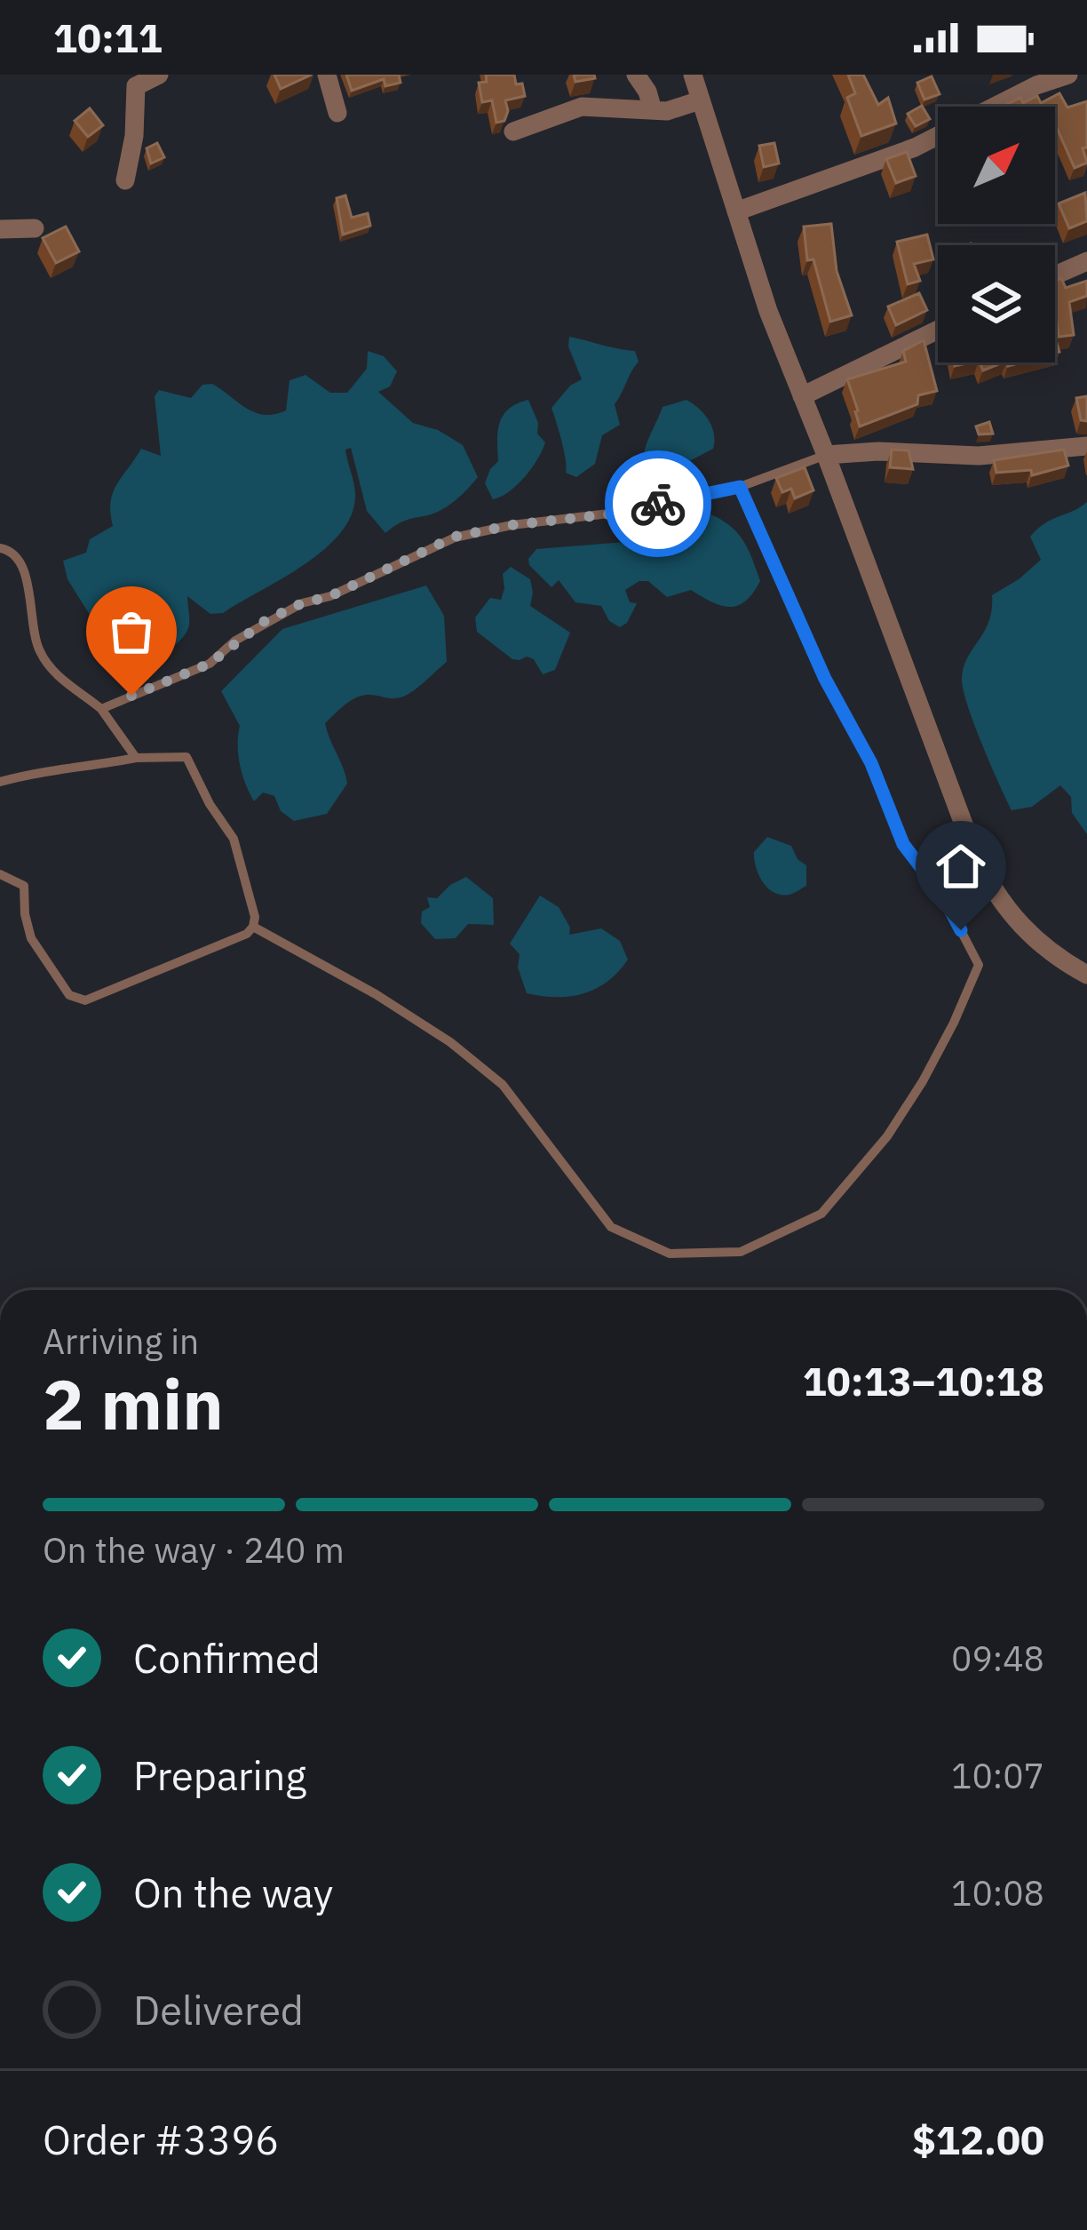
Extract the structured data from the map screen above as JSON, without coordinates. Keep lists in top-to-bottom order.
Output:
{
  "north": "top right",
  "page": {
    "status": "10:11",
    "heading": ["2 min", "Arriving in", "10:13–10:18"],
    "panel": ["Order #3396", "$12.00"],
    "bar": "On the way · 240 m",
    "list": [
      ["Confirmed", "09:48"],
      ["Preparing", "10:07"],
      ["On the way", "10:08"],
      "Delivered"
    ]
  }
}
